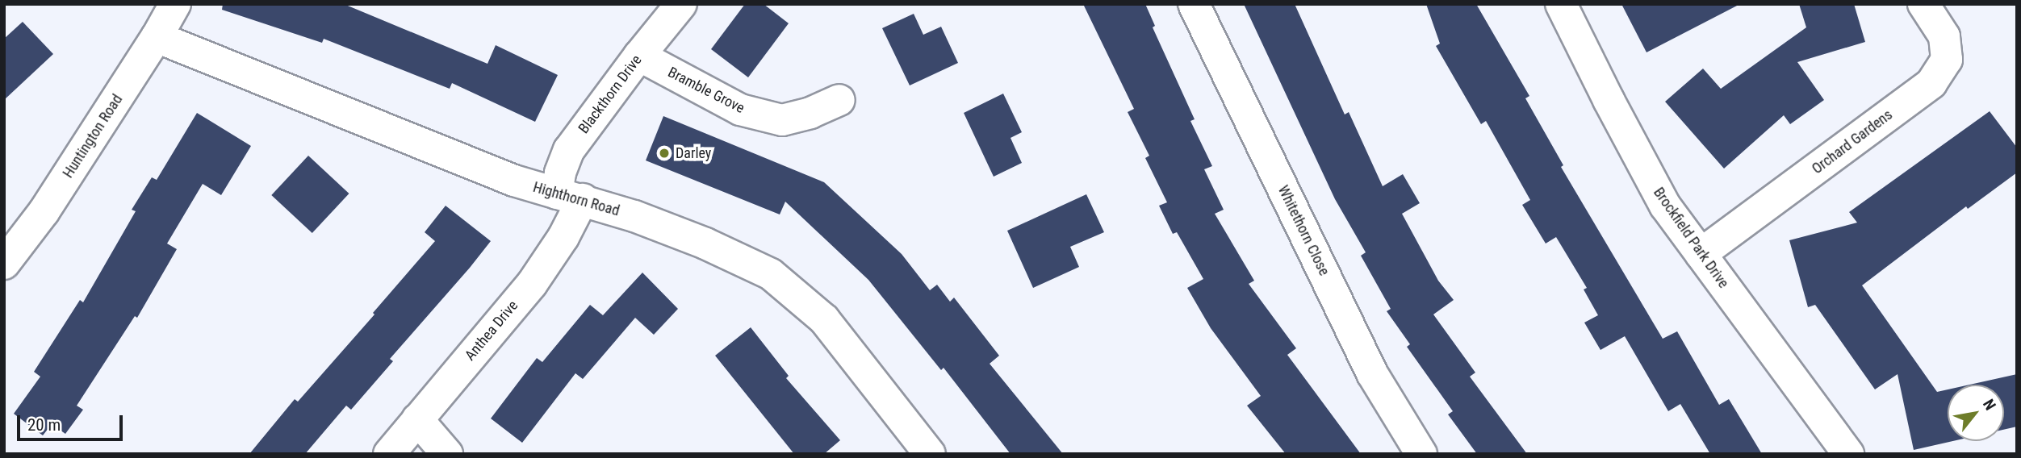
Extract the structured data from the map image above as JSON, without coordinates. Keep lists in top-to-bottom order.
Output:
{
  "streets": {
    "street": [
      "Bramble Grove",
      "Blackthorn Drive",
      "Huntington Road",
      "Orchard Gardens",
      "Highthorn Road",
      "Whitethorn Close",
      "Brockfield Park Drive",
      "Anthea Drive"
    ]
  },
  "crossings": [
    ["Bramble Grove", "Blackthorn Drive"],
    ["Blackthorn Drive", "Highthorn Road"],
    ["Blackthorn Drive", "Anthea Drive"],
    ["Huntington Road", "Highthorn Road"],
    ["Orchard Gardens", "Brockfield Park Drive"],
    ["Highthorn Road", "Anthea Drive"]
  ],
  "places": ["Darley"],
  "scale_bar": "20 m",
  "north": "top right"
}
